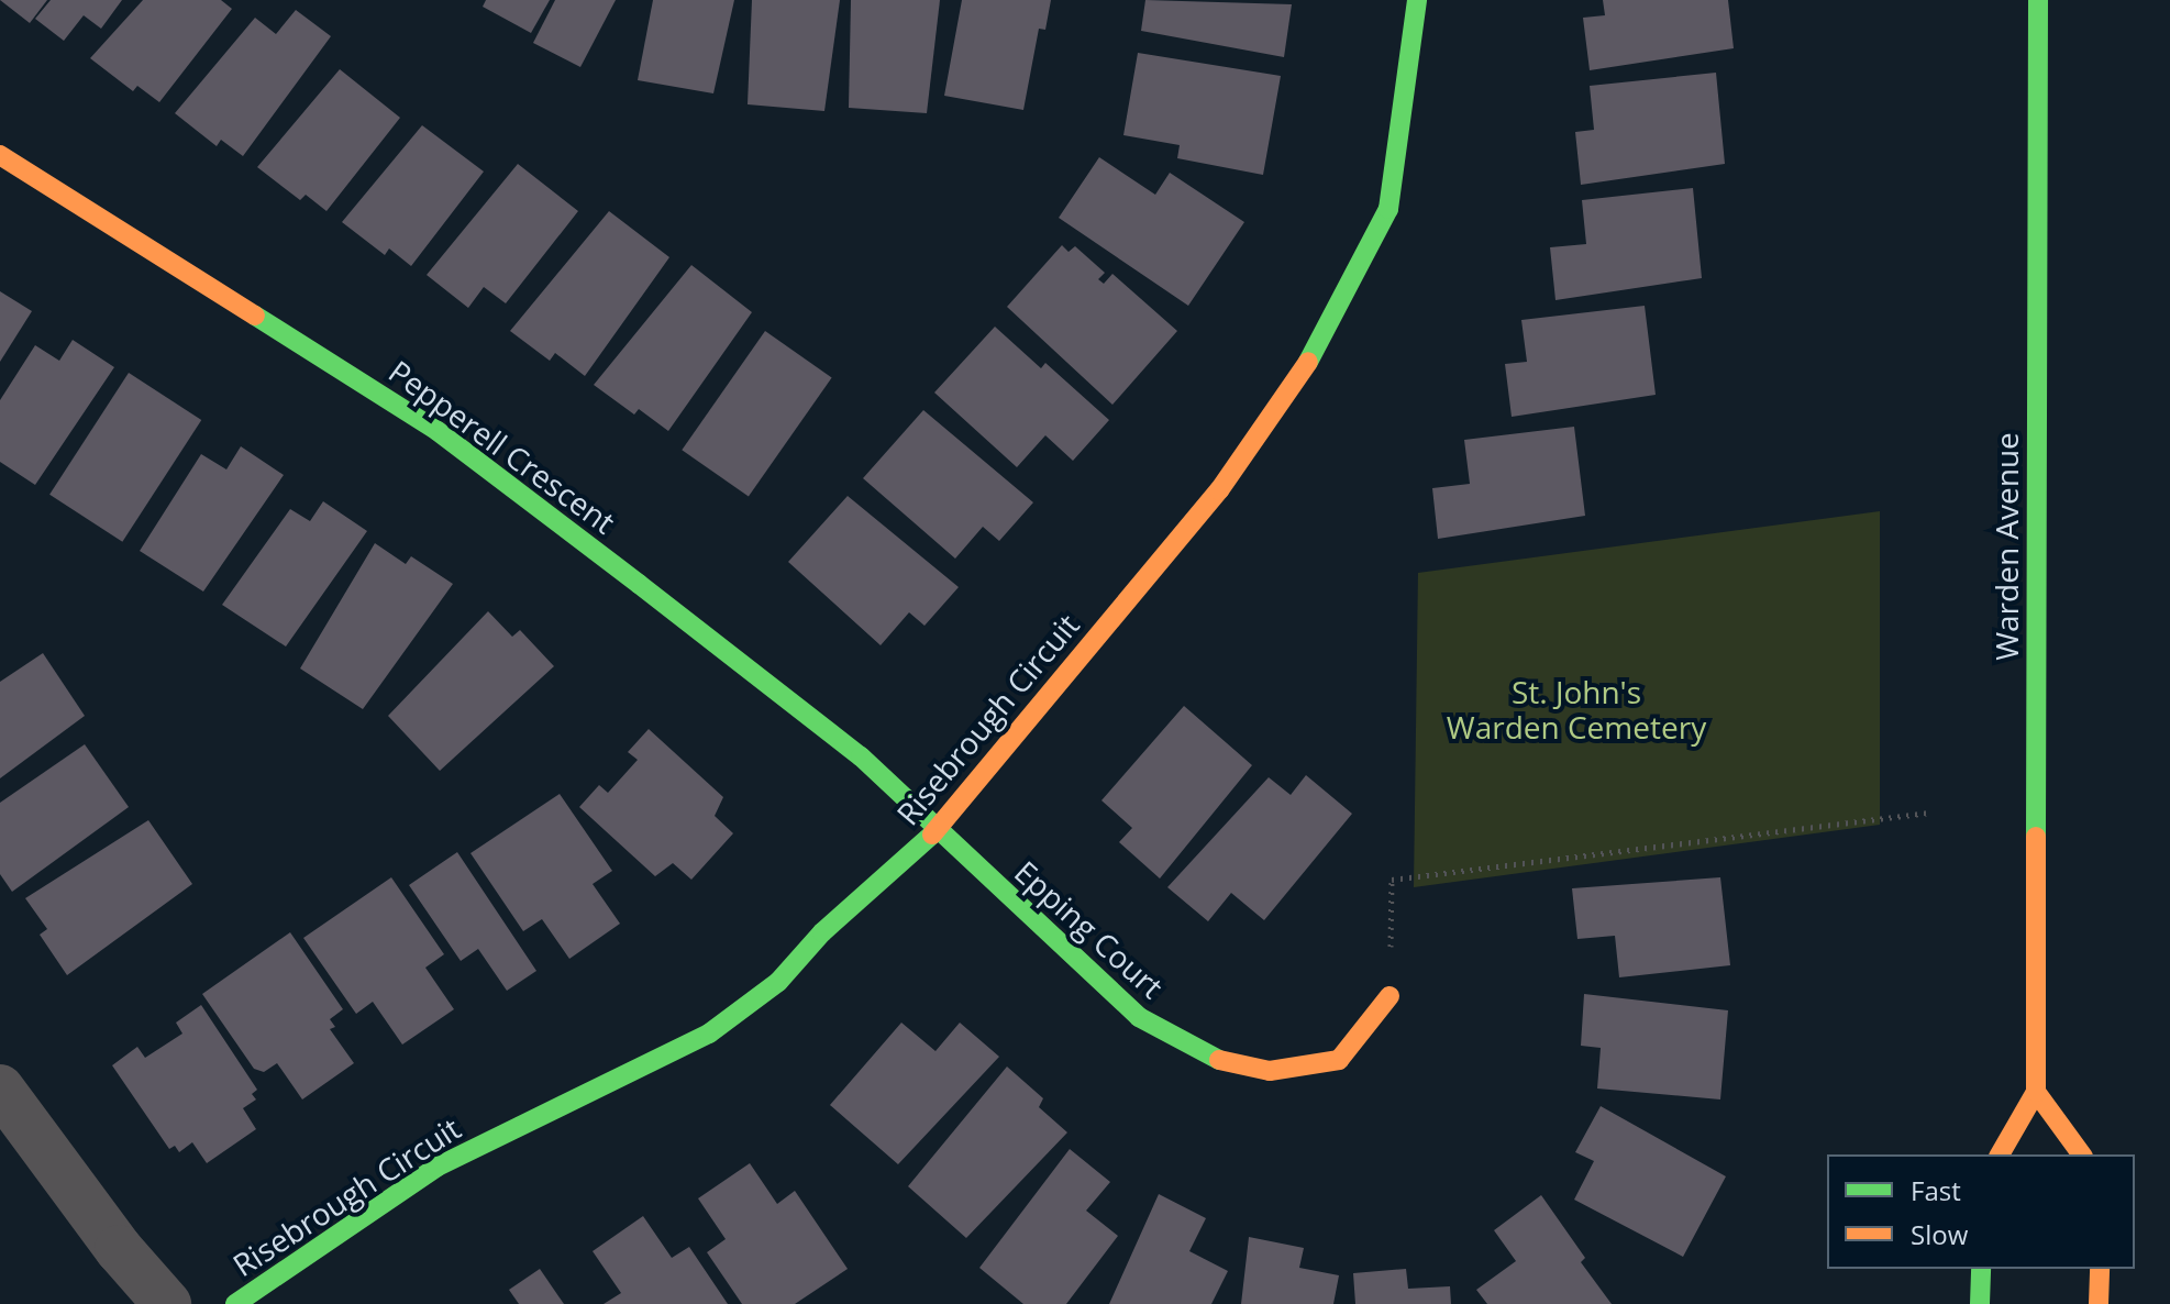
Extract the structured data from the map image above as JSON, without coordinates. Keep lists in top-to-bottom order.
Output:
{
  "streets": {
    "street": [
      "Pepperell Crescent",
      "Warden Avenue",
      "Risebrough Circuit",
      "Epping Court"
    ]
  },
  "crossings": [
    ["Pepperell Crescent", "Risebrough Circuit"],
    ["Pepperell Crescent", "Epping Court"],
    ["Risebrough Circuit", "Epping Court"]
  ],
  "parks": ["St. John's Warden Cemetery"],
  "legend": ["Fast", "Slow"]
}
